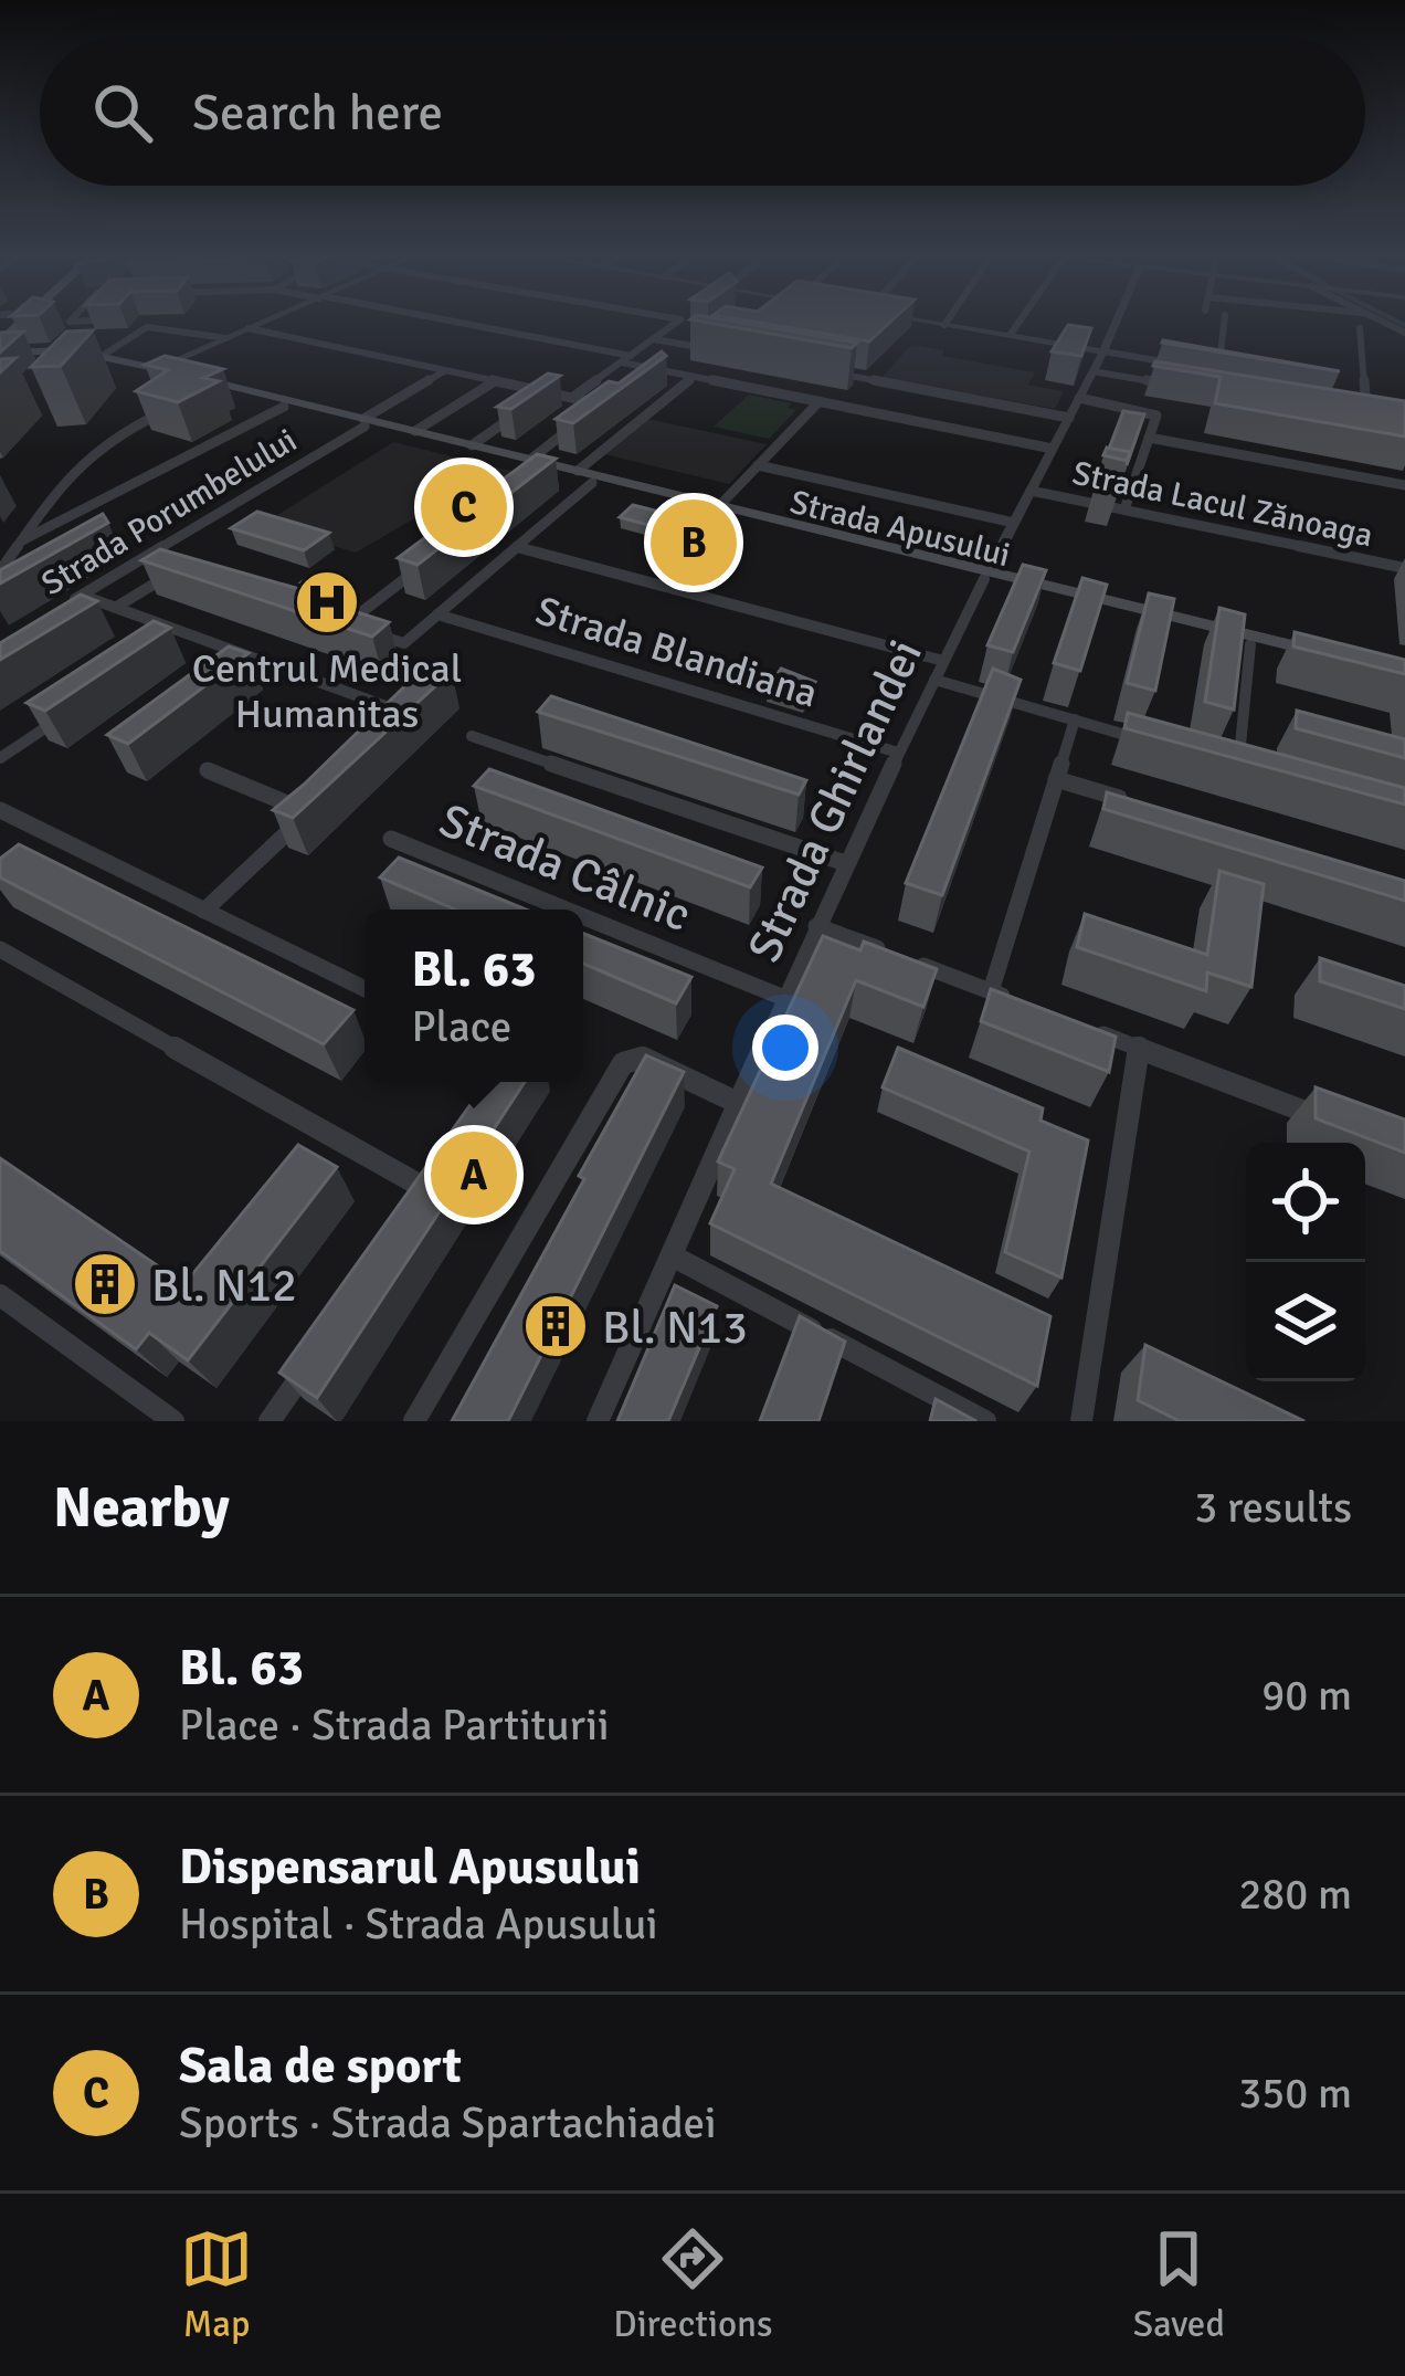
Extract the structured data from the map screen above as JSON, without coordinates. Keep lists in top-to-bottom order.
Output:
{
  "streets": {
    "main road": ["Strada Apusului"],
    "street": [
      "Strada Lacul Zănoaga",
      "Strada Porumbelului",
      "Strada Blandiana",
      "Strada Ghirlandei",
      "Strada Câlnic"
    ]
  },
  "crossings": [
    ["Strada Lacul Zănoaga", "Strada Ghirlandei"],
    ["Strada Porumbelului", "Strada Apusului"],
    ["Strada Apusului", "Strada Ghirlandei"],
    ["Strada Blandiana", "Strada Ghirlandei"],
    ["Strada Ghirlandei", "Strada Câlnic"]
  ],
  "places": {
    "hospital": ["Centrul Medical Humanitas"],
    "building": ["Bl. N12", "Bl. N13"]
  },
  "page": {
    "search": "Search here",
    "pins": ["C", "B", "A"],
    "popup": ["Bl. 63", "Place"],
    "heading": ["Nearby", "3 results"],
    "list": [
      {
        "mark": "A",
        "name": "Bl. 63",
        "note": "Place · Strada Partiturii",
        "value": "90 m"
      },
      {
        "mark": "B",
        "name": "Dispensarul Apusului",
        "note": "Hospital · Strada Apusului",
        "value": "280 m"
      },
      {
        "mark": "C",
        "name": "Sala de sport",
        "note": "Sports · Strada Spartachiadei",
        "value": "350 m"
      }
    ],
    "nav": ["Map", "Directions", "Saved"]
  }
}
